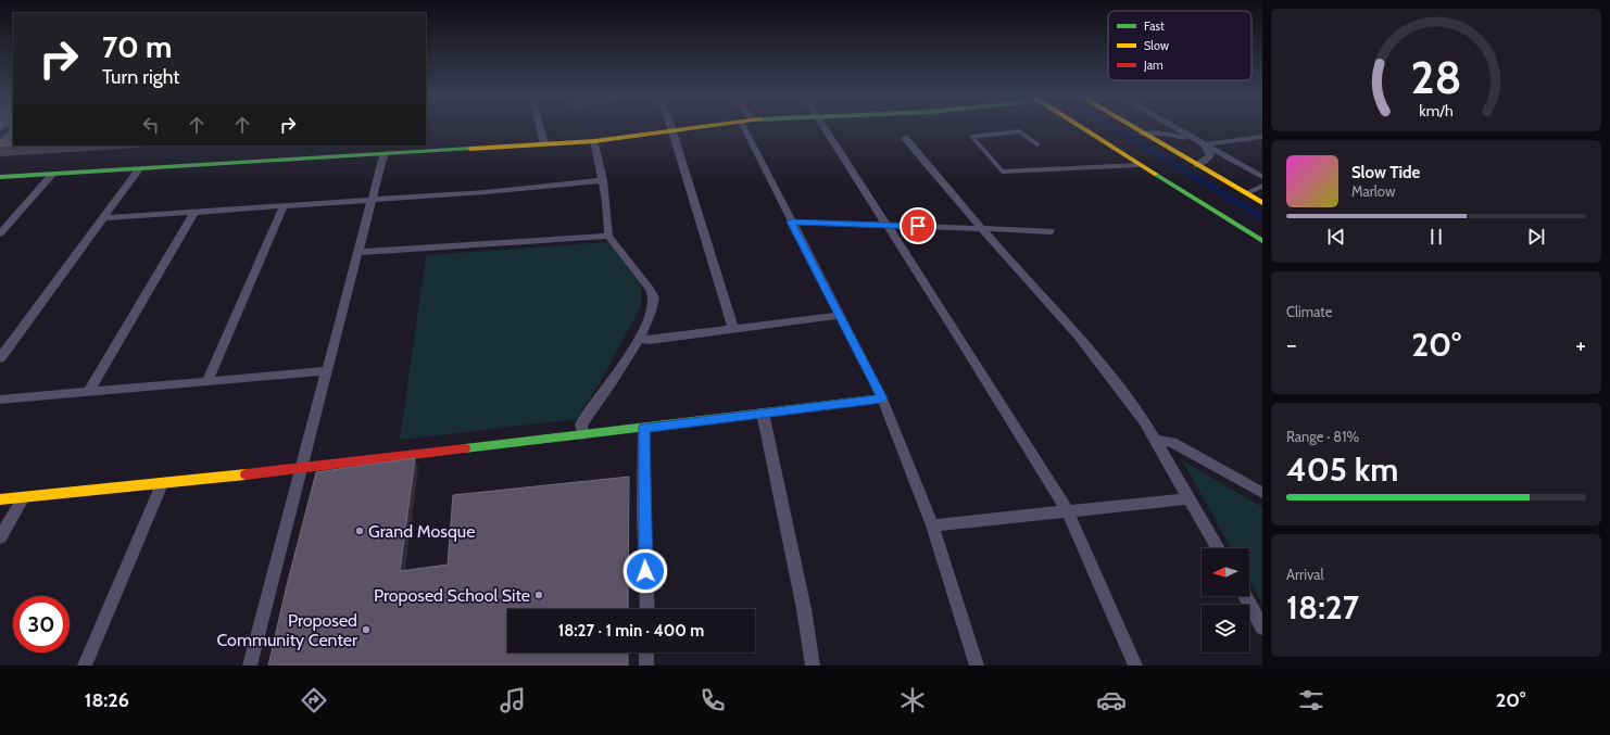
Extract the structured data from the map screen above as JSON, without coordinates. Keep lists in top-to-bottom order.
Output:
{
  "places": ["Grand Mosque", "Proposed School Site", "Proposed Community Center"],
  "legend": ["Fast", "Slow", "Jam"],
  "north": "left",
  "page": {
    "turn": ["70 m", "Turn right"],
    "song": ["Slow Tide", "Marlow"],
    "tile": [
      "Climate",
      ["Range · 81%", "405 km"],
      ["Arrival", "18:27"]
    ],
    "heat": ["−", "20°", "+"],
    "limit": "30",
    "trip": "18:27 · 1 min · 400 m",
    "tabs": ["18:26", "20°"],
    "gauge": ["28", "km/h"]
  }
}
